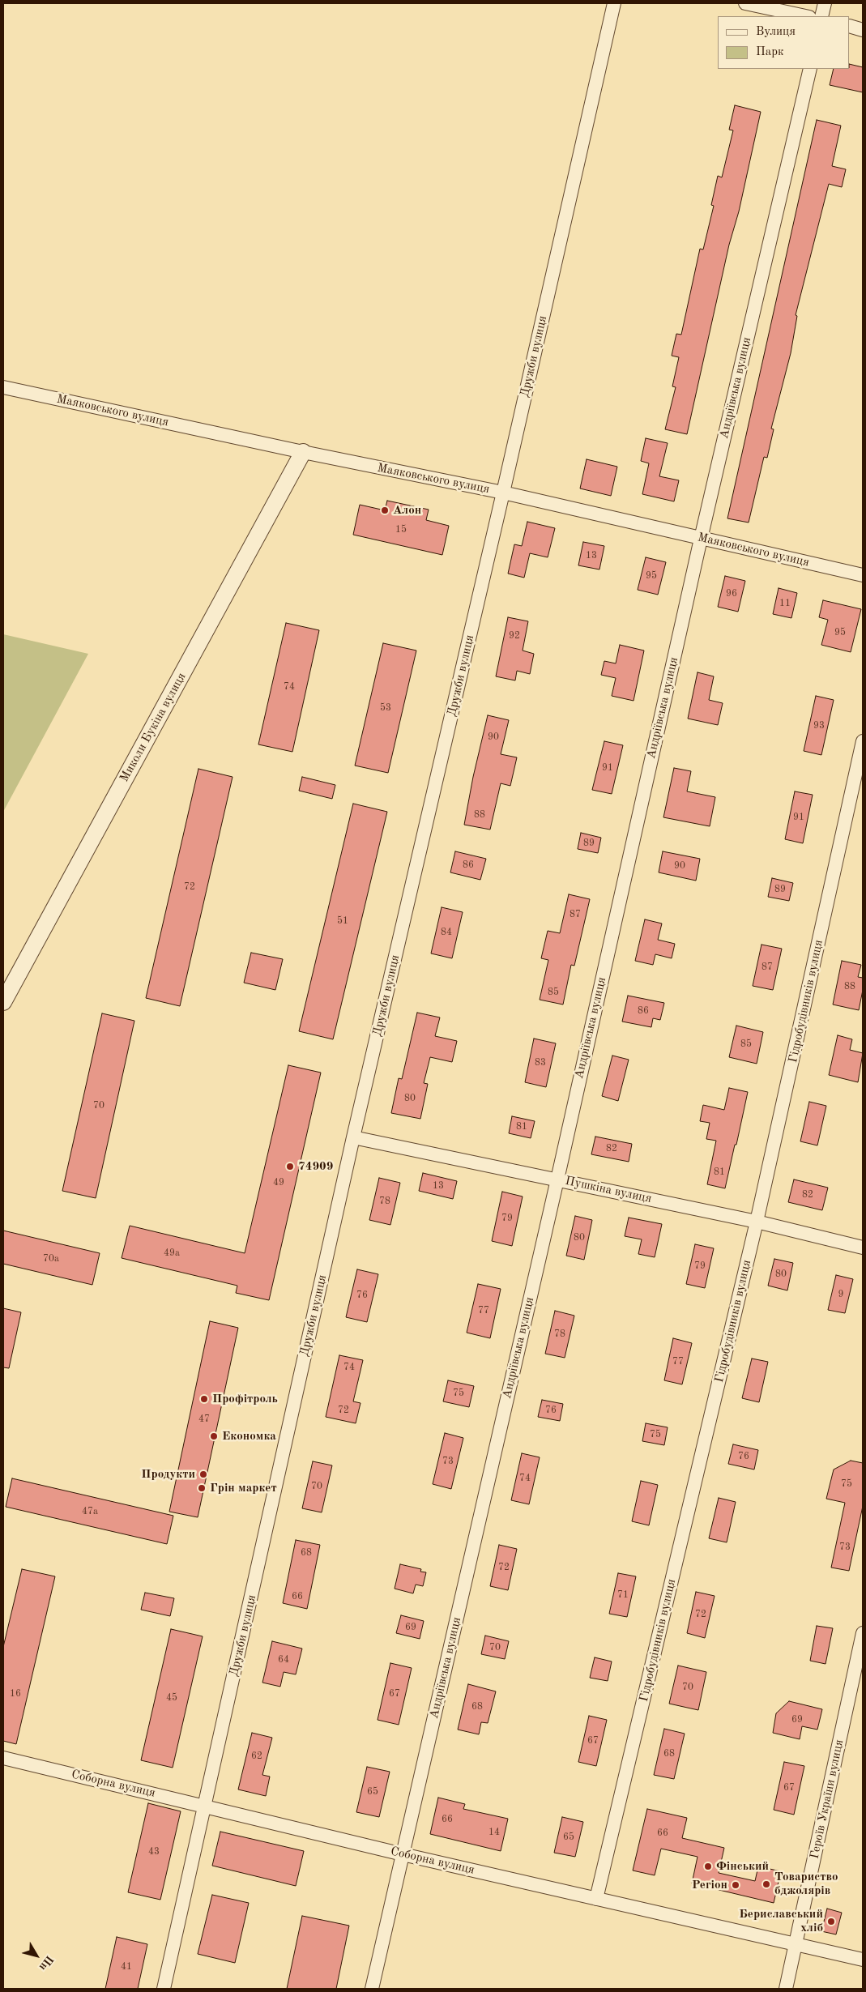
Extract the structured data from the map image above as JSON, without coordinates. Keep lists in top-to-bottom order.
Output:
{
  "streets": {
    "street": [
      "Дружби вулиця",
      "Андріївська вулиця",
      "Маяковського вулиця",
      "Миколи Букіна вулиця",
      "Гідробудівників вулиця",
      "Пушкіна вулиця",
      "Соборна вулиця",
      "Героїв України вулиця"
    ]
  },
  "crossings": [
    ["Дружби вулиця", "Маяковського вулиця"],
    ["Дружби вулиця", "Пушкіна вулиця"],
    ["Дружби вулиця", "Соборна вулиця"],
    ["Андріївська вулиця", "Маяковського вулиця"],
    ["Андріївська вулиця", "Пушкіна вулиця"],
    ["Андріївська вулиця", "Соборна вулиця"],
    ["Маяковського вулиця", "Миколи Букіна вулиця"],
    ["Гідробудівників вулиця", "Пушкіна вулиця"],
    ["Гідробудівників вулиця", "Соборна вулиця"],
    ["Соборна вулиця", "Героїв України вулиця"]
  ],
  "places": [
    "Алон",
    "74909",
    "Профітроль",
    "Економка",
    "Продукти",
    "Грін маркет",
    "Фінський",
    "Товариство бджолярів",
    "Регіон",
    "Бериславський хліб"
  ],
  "house_numbers": [
    "15",
    "13",
    "95",
    "96",
    "11",
    "95",
    "92",
    "74",
    "53",
    "93",
    "90",
    "91",
    "88",
    "91",
    "89",
    "86",
    "90",
    "72",
    "89",
    "87",
    "51",
    "84",
    "87",
    "88",
    "85",
    "86",
    "85",
    "83",
    "80",
    "70",
    "81",
    "82",
    "81",
    "49",
    "13",
    "82",
    "78",
    "79",
    "80",
    "49а",
    "70а",
    "79",
    "80",
    "9",
    "76",
    "77",
    "78",
    "77",
    "74",
    "75",
    "72",
    "76",
    "47",
    "75",
    "76",
    "73",
    "74",
    "75",
    "70",
    "47а",
    "73",
    "68",
    "72",
    "71",
    "66",
    "72",
    "69",
    "70",
    "64",
    "70",
    "16",
    "67",
    "45",
    "68",
    "69",
    "67",
    "68",
    "62",
    "67",
    "65",
    "66",
    "14",
    "66",
    "65",
    "43",
    "41"
  ],
  "legend": ["Вулиця", "Парк"],
  "north": "bottom right"
}
